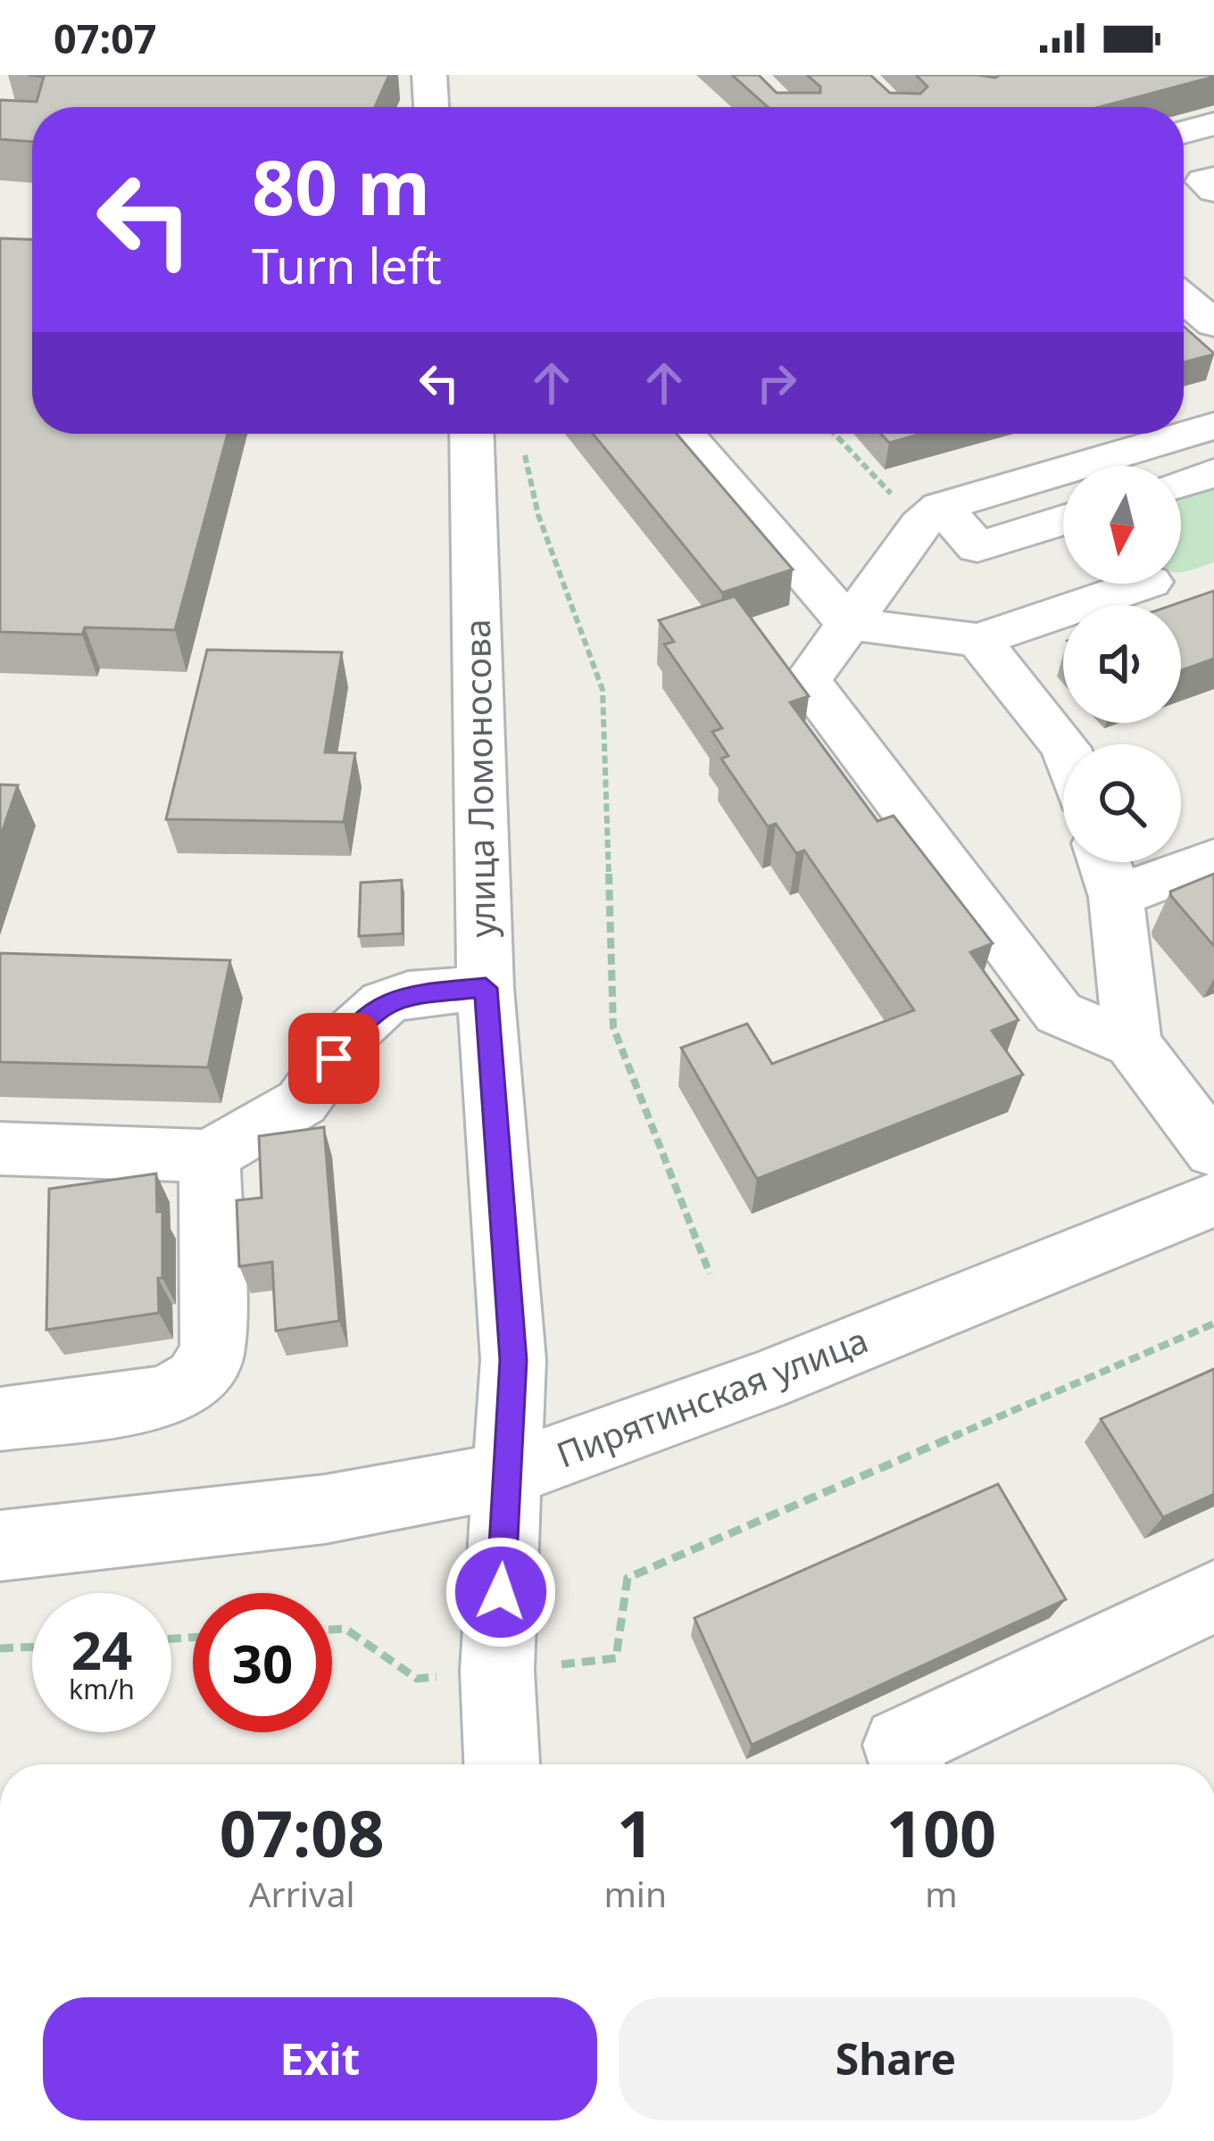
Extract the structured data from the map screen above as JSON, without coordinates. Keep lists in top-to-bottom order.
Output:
{
  "streets": {
    "street": ["улица Ломоносова", "Пирятинская улица"]
  },
  "crossings": [
    ["улица Ломоносова", "Пирятинская улица"]
  ],
  "north": "bottom",
  "page": {
    "status": "07:07",
    "turn": ["80 m", "Turn left"],
    "speed": "24 km/h",
    "limit": "30",
    "eta": [
      "07:08",
      "Arrival",
      "1",
      "min",
      "100",
      "m"
    ],
    "buttons": ["Exit", "Share"]
  }
}
